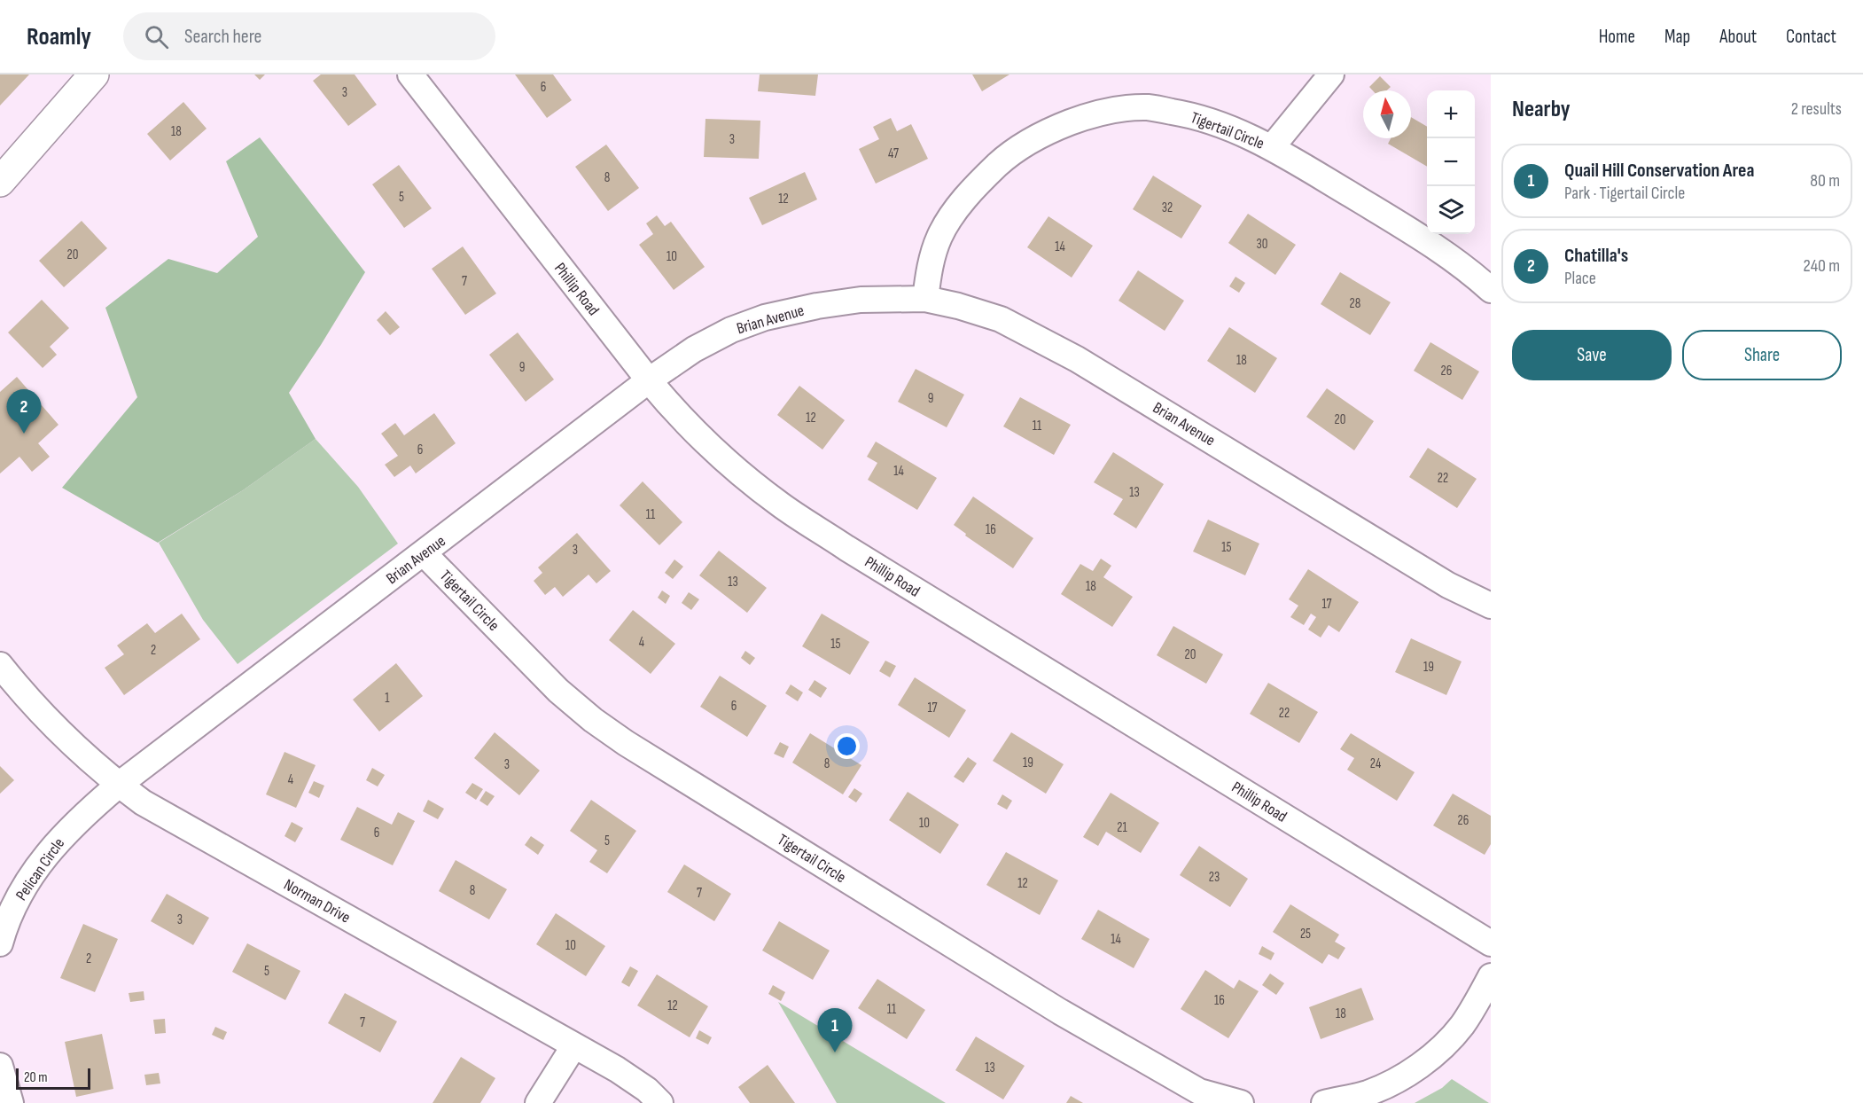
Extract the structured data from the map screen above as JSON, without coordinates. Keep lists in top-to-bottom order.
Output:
{
  "streets": {
    "street": [
      "Tigertail Circle",
      "Phillip Road",
      "Brian Avenue",
      "Pelican Circle",
      "Norman Drive"
    ]
  },
  "crossings": [
    ["Tigertail Circle", "Brian Avenue"],
    ["Phillip Road", "Brian Avenue"],
    ["Brian Avenue", "Pelican Circle"],
    ["Brian Avenue", "Norman Drive"],
    ["Pelican Circle", "Norman Drive"]
  ],
  "house_numbers": [
    "6",
    "3",
    "18",
    "3",
    "47",
    "8",
    "5",
    "12",
    "32",
    "30",
    "14",
    "20",
    "10",
    "7",
    "28",
    "18",
    "9",
    "26",
    "9",
    "12",
    "20",
    "11",
    "6",
    "14",
    "22",
    "13",
    "11",
    "16",
    "15",
    "3",
    "13",
    "18",
    "17",
    "4",
    "15",
    "2",
    "20",
    "19",
    "1",
    "6",
    "17",
    "22",
    "19",
    "8",
    "24",
    "3",
    "4",
    "26",
    "10",
    "21",
    "6",
    "5",
    "23",
    "12",
    "8",
    "7",
    "3",
    "25",
    "14",
    "10",
    "2",
    "5",
    "16",
    "12",
    "11",
    "18",
    "7",
    "13"
  ],
  "scale_bar": "20 m",
  "north": "top",
  "page": {
    "header": "Roamly",
    "search": "Search here",
    "nav": [
      "Home",
      "Map",
      "About",
      "Contact"
    ],
    "heading": ["Nearby", "2 results"],
    "map_buttons": ["+", "−"],
    "list": [
      {
        "mark": "1",
        "name": "Quail Hill Conservation Area",
        "note": "Park · Tigertail Circle",
        "value": "80 m"
      },
      {
        "mark": "2",
        "name": "Chatilla's",
        "note": "Place",
        "value": "240 m"
      }
    ],
    "buttons": ["Save", "Share"],
    "pins": ["2", "1"],
    "scale": "20 m"
  }
}
